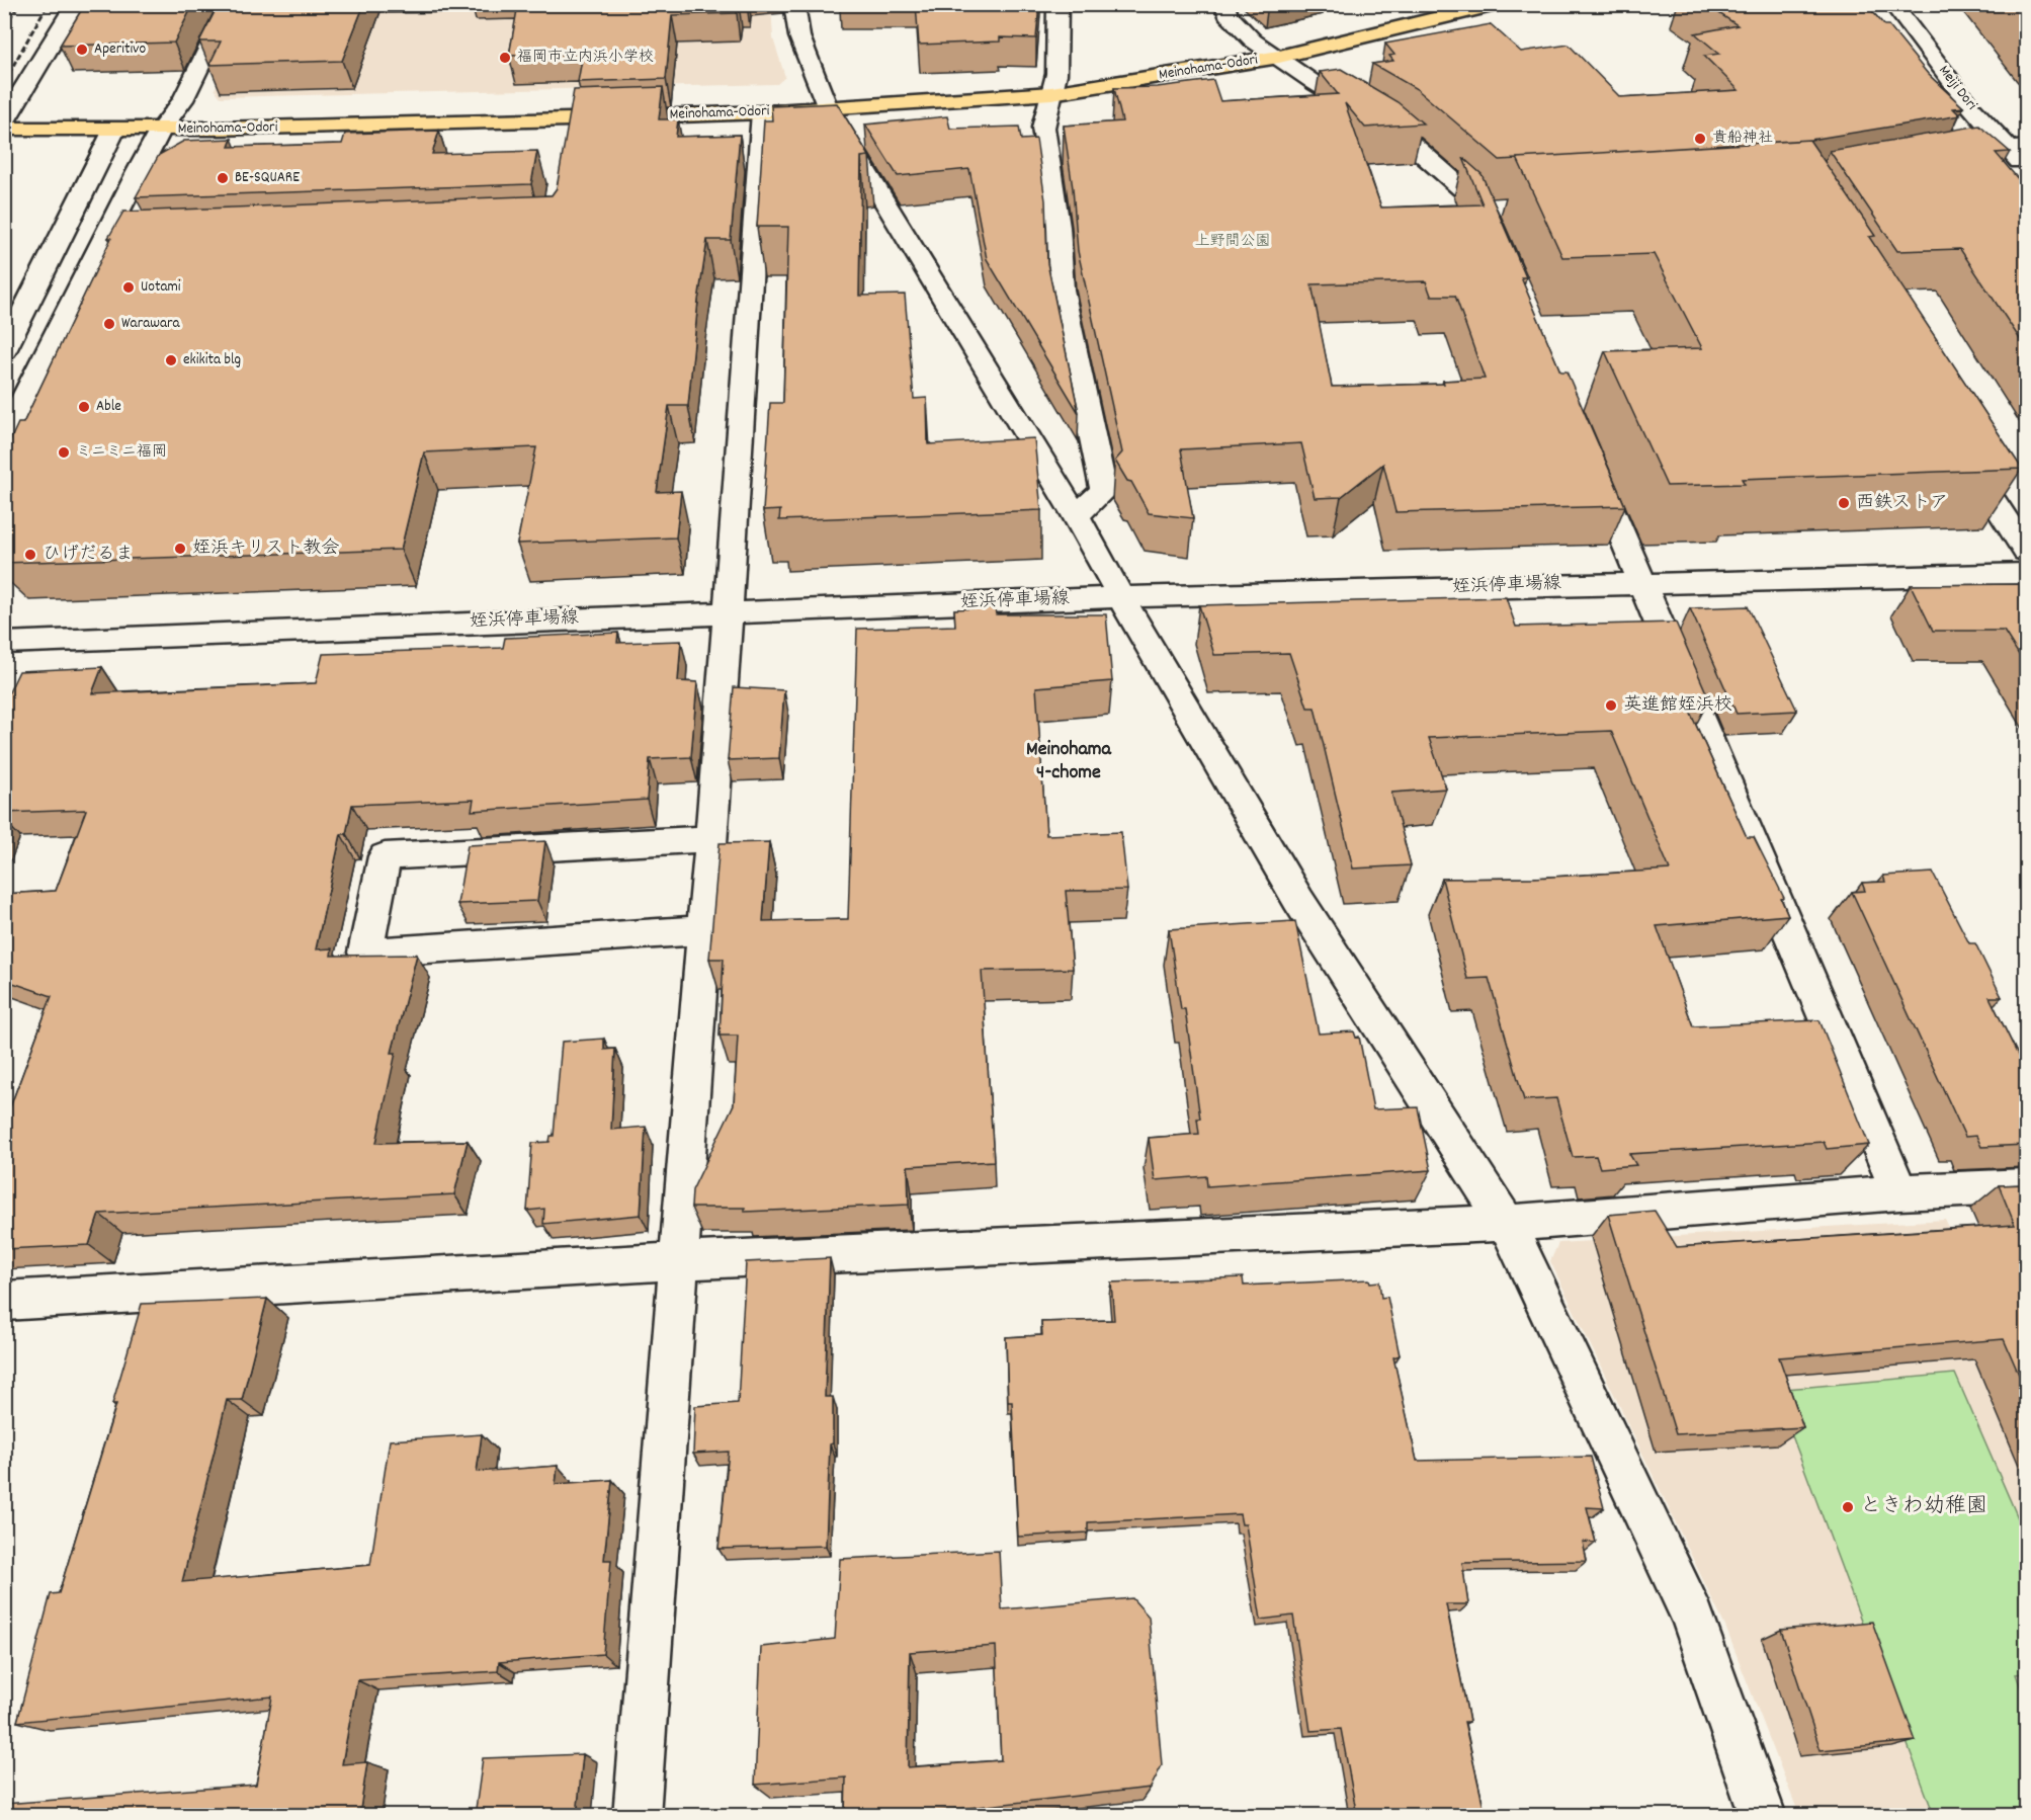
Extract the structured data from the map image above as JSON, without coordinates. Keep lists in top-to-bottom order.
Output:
{
  "streets": {
    "main road": ["Meinohama-Odori"],
    "street": ["Meiji Dori", "姪浜停車場線"]
  },
  "districts": ["Meinohama 4-chome"],
  "parks": ["上野間公園"],
  "places": [
    "Aperitivo",
    "福岡市立内浜小学校",
    "貴船神社",
    "BE-SQUARE",
    "Uotami",
    "Warawara",
    "ekikita blg",
    "Able",
    "ミニミニ福岡",
    "西鉄ストア",
    "姪浜キリスト教会",
    "ひげだるま",
    "英進館姪浜校",
    "ときわ幼稚園"
  ]
}
